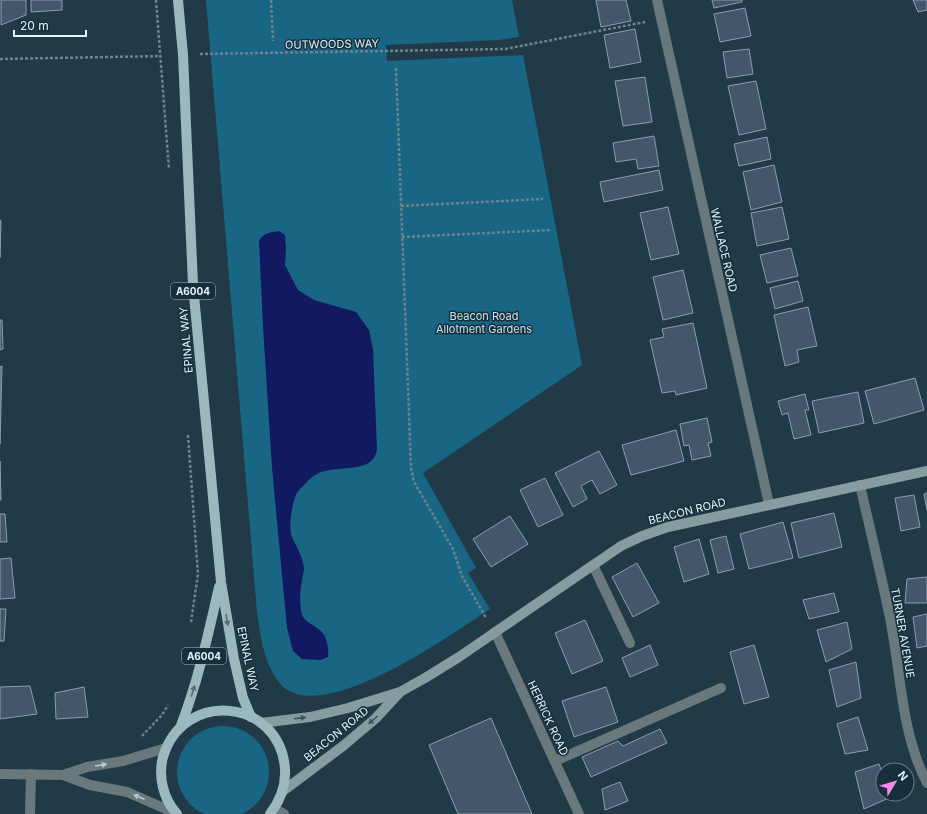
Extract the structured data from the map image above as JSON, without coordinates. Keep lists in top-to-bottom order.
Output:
{
  "streets": {
    "main road": ["A6004", "EPINAL WAY"],
    "street": [
      "WALLACE ROAD",
      "BEACON ROAD",
      "TURNER AVENUE",
      "HERRICK ROAD"
    ],
    "path": ["OUTWOODS WAY"]
  },
  "crossings": [
    ["OUTWOODS WAY", "WALLACE ROAD"],
    ["OUTWOODS WAY", "EPINAL WAY"],
    ["WALLACE ROAD", "BEACON ROAD"],
    ["BEACON ROAD", "TURNER AVENUE"],
    ["BEACON ROAD", "HERRICK ROAD"]
  ],
  "parks": ["Beacon Road Allotment Gardens"],
  "scale_bar": "20 m",
  "north": "top right"
}
